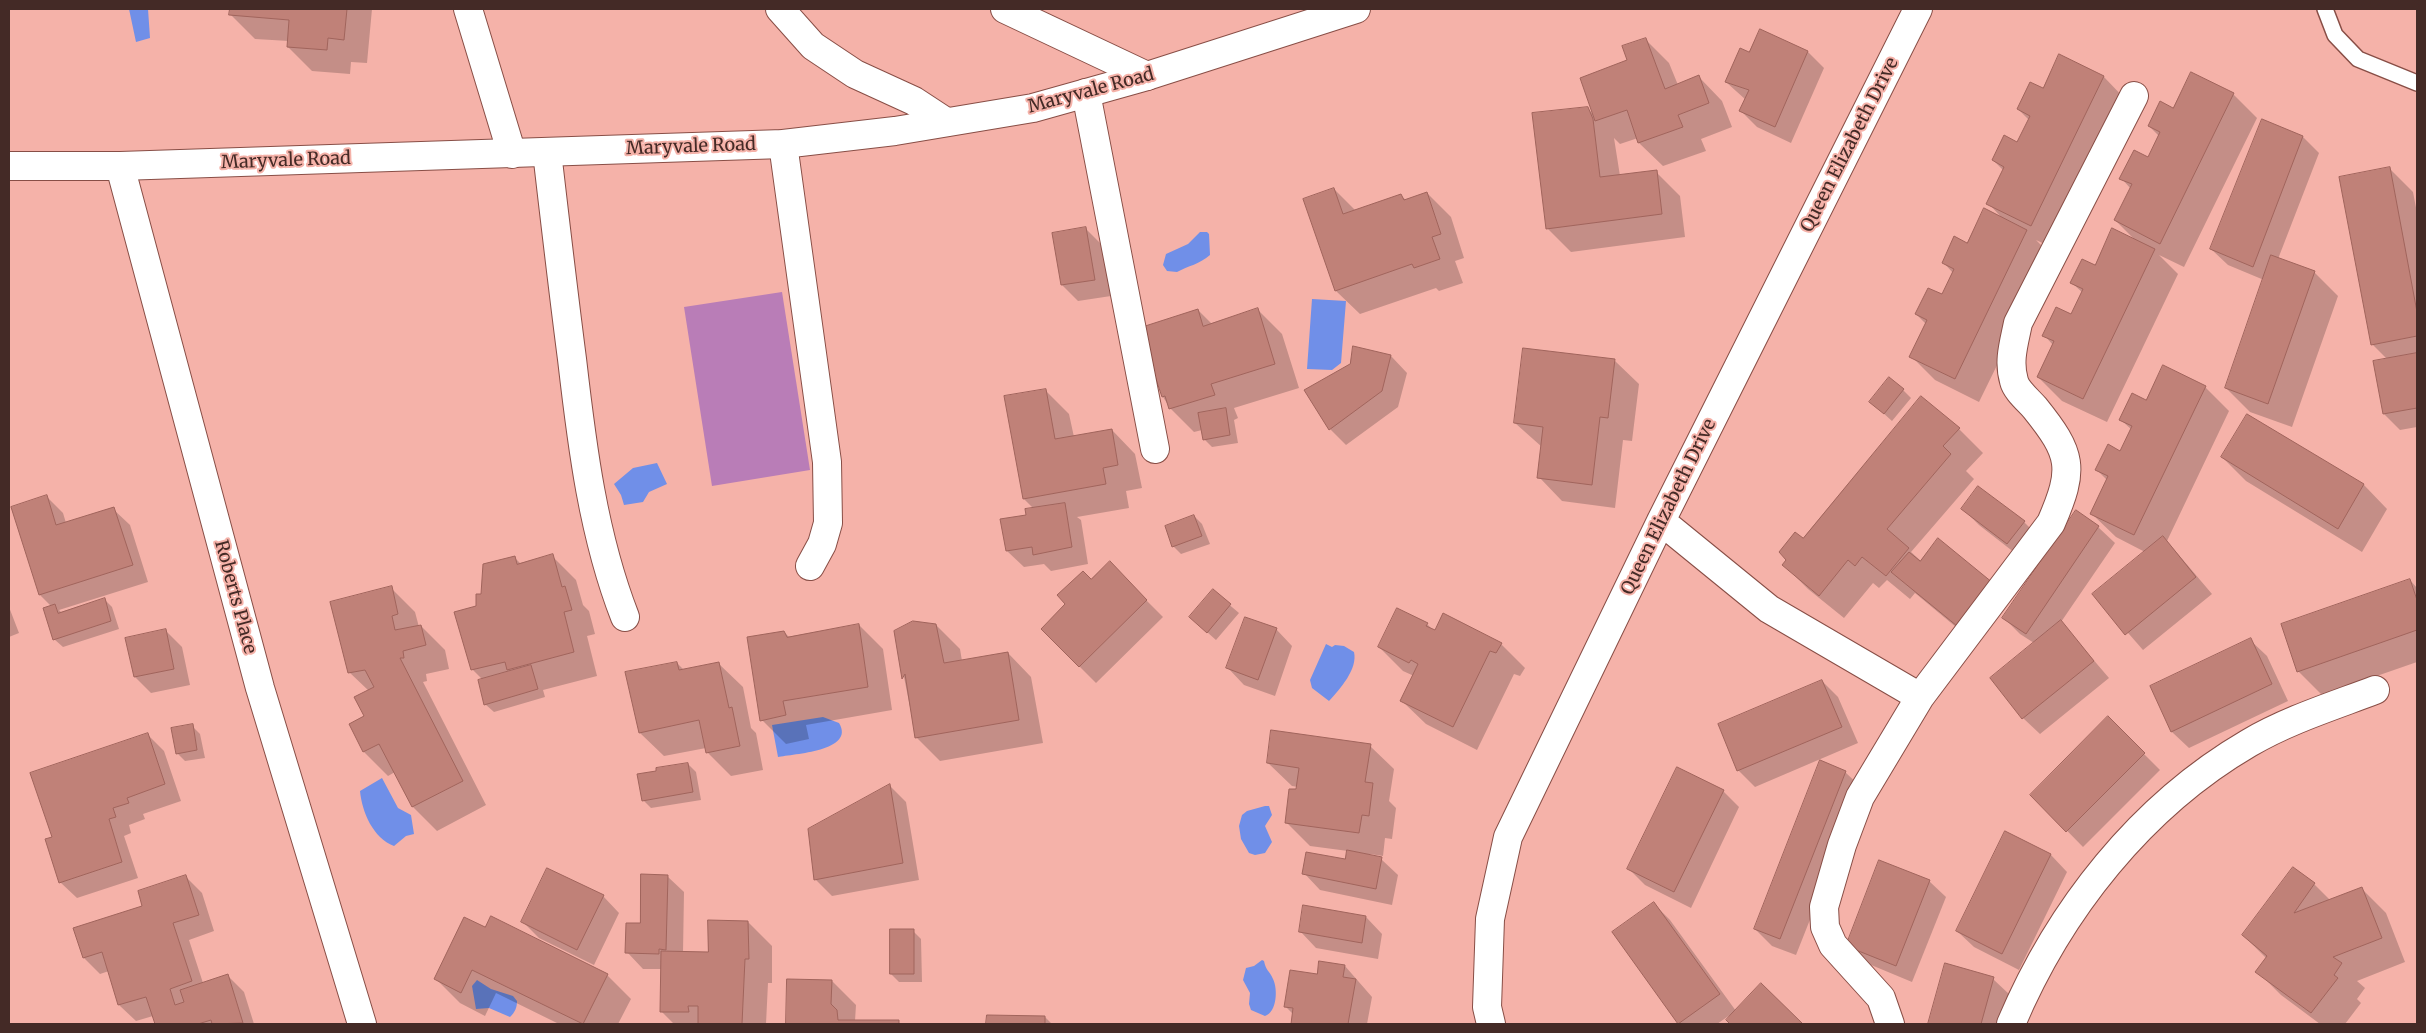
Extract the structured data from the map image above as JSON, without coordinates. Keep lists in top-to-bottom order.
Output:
{
  "streets": {
    "street": ["Maryvale Road", "Queen Elizabeth Drive", "Roberts Place"]
  },
  "crossings": [
    ["Maryvale Road", "Roberts Place"]
  ]
}
